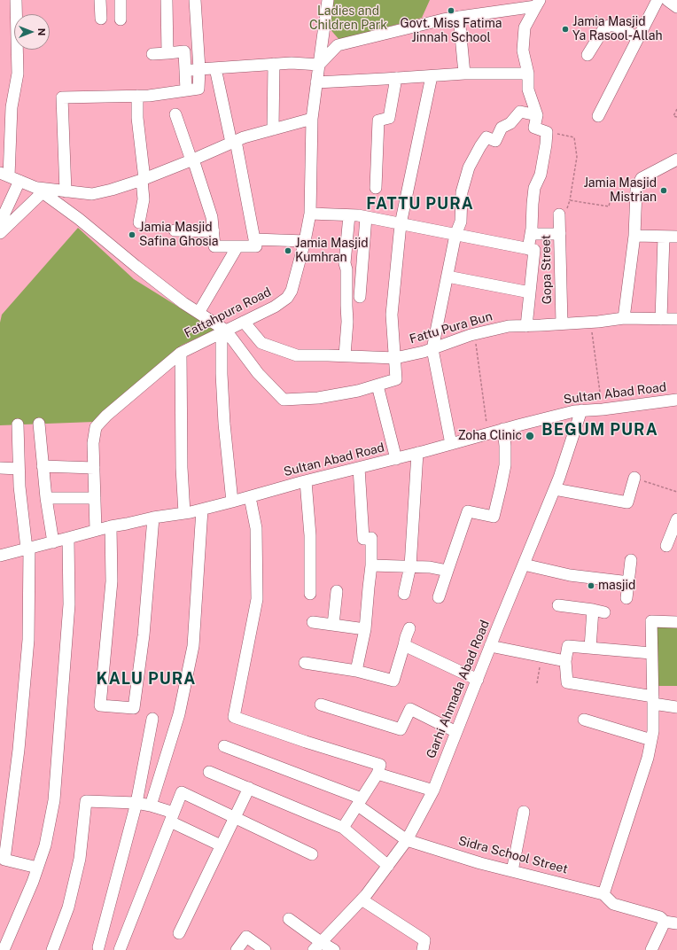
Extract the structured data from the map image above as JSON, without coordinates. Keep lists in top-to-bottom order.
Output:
{
  "streets": {
    "street": [
      "Gopa Street",
      "Fattahpura Road",
      "Fattu Pura Bun",
      "Sultan Abad Road",
      "Garhi Ahmada Abad Road",
      "Sidra School Street"
    ]
  },
  "crossings": [
    ["Gopa Street", "Fattu Pura Bun"],
    ["Fattahpura Road", "Fattu Pura Bun"],
    ["Fattahpura Road", "Sultan Abad Road"],
    ["Sultan Abad Road", "Garhi Ahmada Abad Road"],
    ["Garhi Ahmada Abad Road", "Sidra School Street"]
  ],
  "districts": ["FATTU PURA", "BEGUM PURA", "KALU PURA"],
  "parks": ["Ladies and Children Park"],
  "places": [
    "Govt. Miss Fatima Jinnah School",
    "Jamia Masjid Ya Rasool-Allah",
    "Jamia Masjid Mistrian",
    "Jamia Masjid Safina Ghosia",
    "Jamia Masjid Kumhran",
    "Zoha Clinic",
    "masjid"
  ],
  "north": "right"
}
